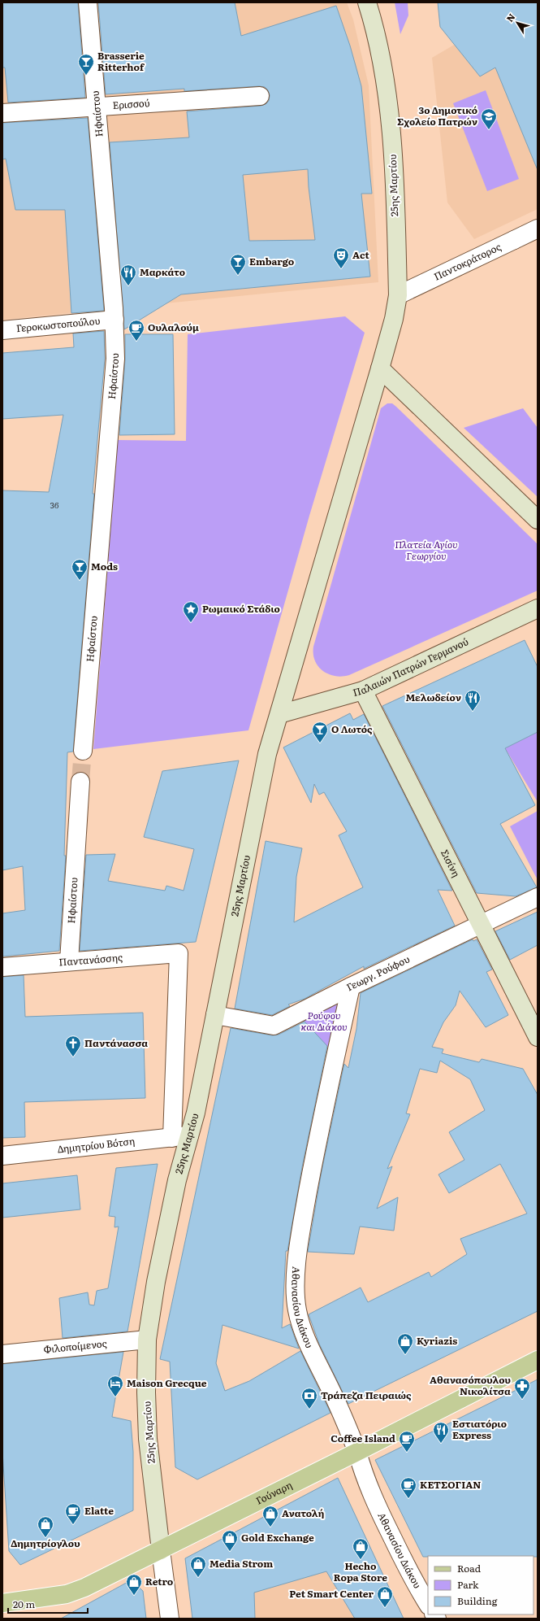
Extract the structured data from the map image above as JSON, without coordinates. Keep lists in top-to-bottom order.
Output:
{
  "streets": {
    "main road": [
      "25ης Μαρτίου",
      "Παλαιών Πατρών Γερμανού",
      "Σισίνη",
      "Γούναρη"
    ],
    "street": [
      "Ερισσού",
      "Ηφαίστου",
      "Παντοκράτορος",
      "Γεροκωστοπούλου",
      "Παντανάσσης",
      "Γεωργ. Ρούφου",
      "Δημητρίου Βότση",
      "Αθανασίου Διάκου",
      "Φιλοποίμενος"
    ]
  },
  "crossings": [
    ["Ερισσού", "Ηφαίστου"],
    ["Ηφαίστου", "Γεροκωστοπούλου"],
    ["Ηφαίστου", "Παντανάσσης"],
    ["25ης Μαρτίου", "Παντοκράτορος"],
    ["25ης Μαρτίου", "Παλαιών Πατρών Γερμανού"],
    ["25ης Μαρτίου", "Παντανάσσης"],
    ["25ης Μαρτίου", "Γεωργ. Ρούφου"],
    ["25ης Μαρτίου", "Δημητρίου Βότση"],
    ["25ης Μαρτίου", "Φιλοποίμενος"],
    ["25ης Μαρτίου", "Γούναρη"],
    ["Παλαιών Πατρών Γερμανού", "Σισίνη"],
    ["Σισίνη", "Γεωργ. Ρούφου"],
    ["Παντανάσσης", "Δημητρίου Βότση"],
    ["Γεωργ. Ρούφου", "Αθανασίου Διάκου"],
    ["Αθανασίου Διάκου", "Γούναρη"]
  ],
  "parks": ["Πλατεία Αγίου Γεωργίου", "Ρούφου και Διάκου"],
  "places": {
    "bar": [
      "Brasserie Ritterhof",
      "Embargo",
      "Mods",
      "Ο Λωτός"
    ],
    "school or university": ["3ο Δημοτικό Σχολείο Πατρών"],
    "theatre": ["Act"],
    "restaurant": ["Μαρκάτο", "Μελωδείον", "Εστιατόριο Express"],
    "cafe": [
      "Ουλαλούμ",
      "Coffee Island",
      "ΚΕΤΣΟΓΙΑΝ",
      "Elatte"
    ],
    "place": ["Ρωμαικό Στάδιο"],
    "church": ["Παντάνασσα"],
    "shop": [
      "Kyriazis",
      "Ανατολή",
      "Δημητρίογλου",
      "Gold Exchange",
      "Hecho Ropa Store",
      "Media Strom",
      "Retro",
      "Pet Smart Center"
    ],
    "hotel": ["Maison Grecque"],
    "pharmacy": ["Αθανασόπουλου Νικολίτσα"],
    "bank": ["Τράπεζα Πειραιώς"]
  },
  "house_numbers": ["36"],
  "legend": ["Road", "Park", "Building"],
  "scale_bar": "20 m",
  "north": "top left"
}
